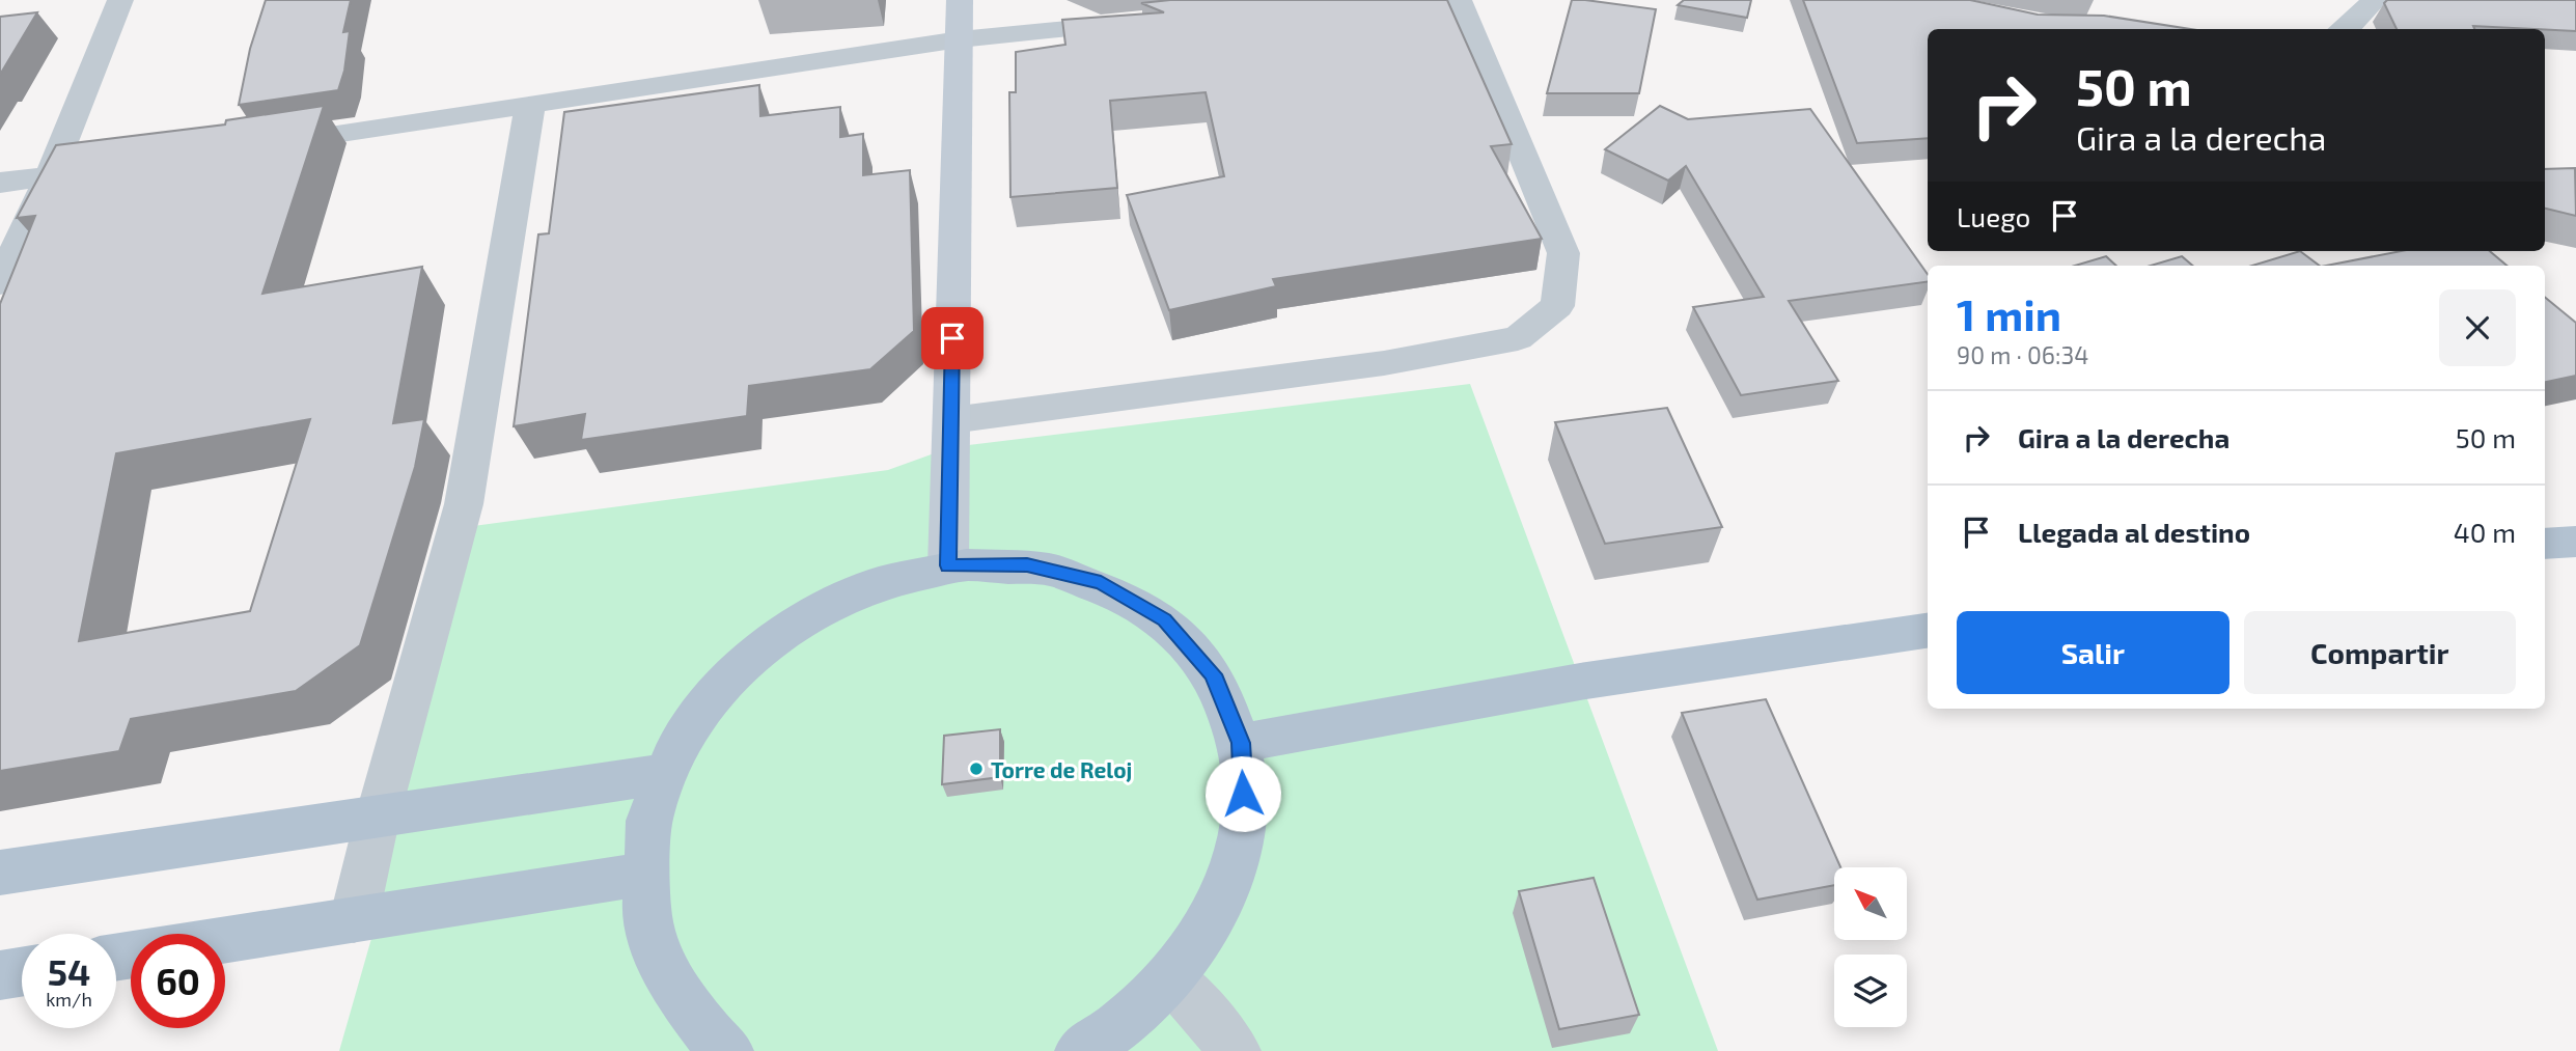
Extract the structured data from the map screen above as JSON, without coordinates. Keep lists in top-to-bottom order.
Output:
{
  "places": ["Torre de Reloj"],
  "north": "top left",
  "page": {
    "turn": ["50 m", "Gira a la derecha"],
    "then": "Luego",
    "heading": ["1 min", "90 m · 06:34"],
    "list": [
      {
        "name": "Gira a la derecha",
        "value": "50 m"
      },
      {
        "name": "Llegada al destino",
        "value": "40 m"
      }
    ],
    "buttons": ["Salir", "Compartir"],
    "speed": "54 km/h",
    "limit": "60"
  }
}
